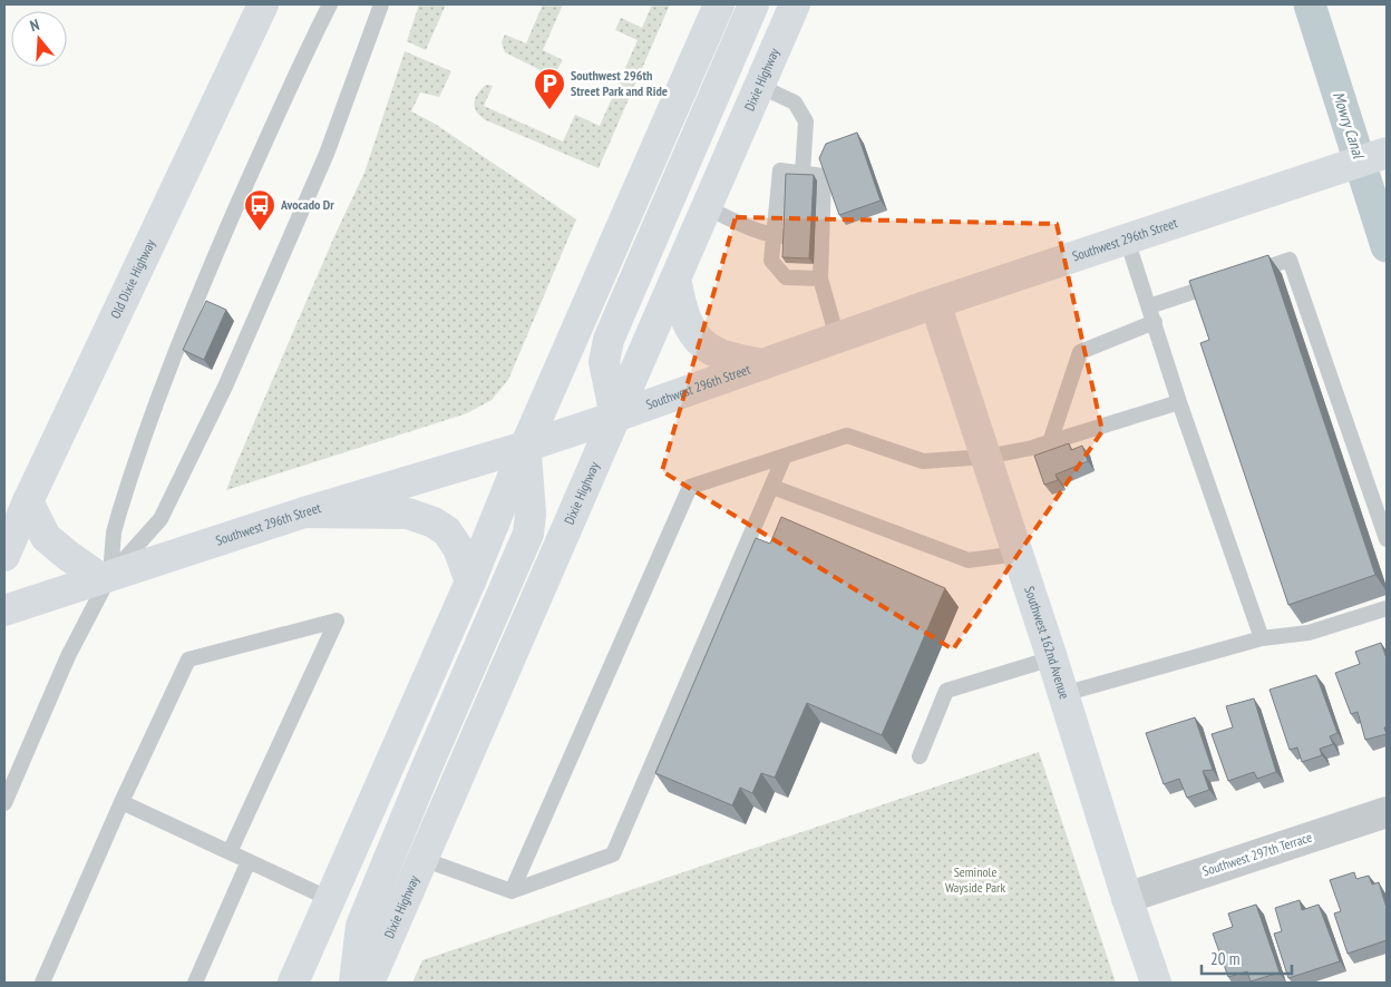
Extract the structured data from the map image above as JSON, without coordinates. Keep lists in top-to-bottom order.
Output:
{
  "streets": {
    "main road": [
      "Dixie Highway",
      "Southwest 296th Street",
      "Old Dixie Highway",
      "Southwest 162nd Avenue"
    ],
    "street": ["Southwest 297th Terrace"]
  },
  "crossings": [
    ["Dixie Highway", "Southwest 296th Street"],
    ["Southwest 296th Street", "Southwest 162nd Avenue"],
    ["Southwest 162nd Avenue", "Southwest 297th Terrace"]
  ],
  "water": ["Mowry Canal"],
  "parks": ["Seminole Wayside Park"],
  "places": {
    "parking": ["Southwest 296th Street Park and Ride"],
    "bus stop": ["Avocado Dr"]
  },
  "scale_bar": "20 m",
  "north": "top"
}
